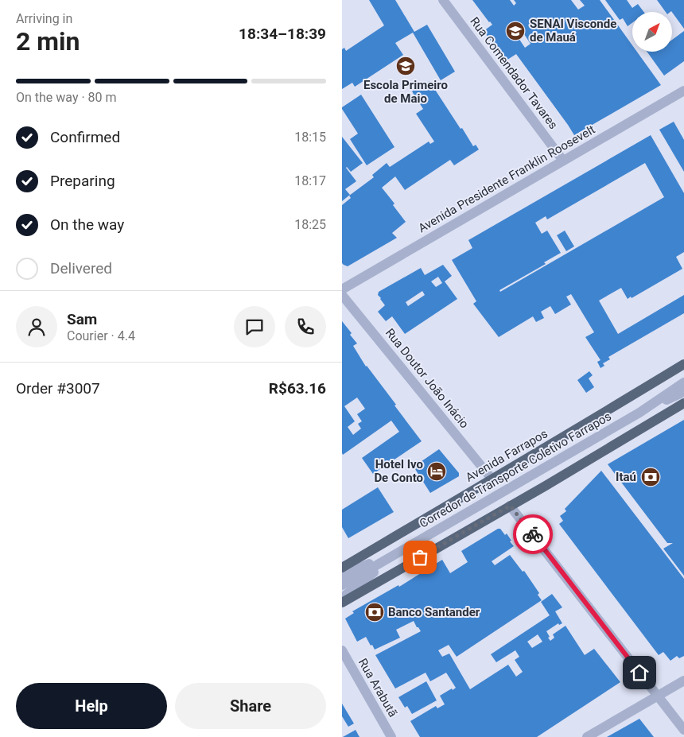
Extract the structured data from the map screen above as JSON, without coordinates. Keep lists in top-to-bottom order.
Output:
{
  "streets": {
    "main road": ["Avenida Farrapos"],
    "street": [
      "Rua Comendador Tavares",
      "Avenida Presidente Franklin Roosevelt",
      "Rua Doutor João Inácio",
      "Corredor de Transporte Coletivo Farrapos",
      "Rua Arabutã"
    ]
  },
  "crossings": [
    ["Rua Comendador Tavares", "Avenida Presidente Franklin Roosevelt"],
    ["Rua Doutor João Inácio", "Avenida Farrapos"]
  ],
  "places": {
    "school or university": ["SENAI Visconde de Mauá", "Escola Primeiro de Maio"],
    "hotel": ["Hotel Ivo De Conto"],
    "bank": ["Itaú", "Banco Santander"]
  },
  "north": "top right",
  "page": {
    "heading": ["2 min", "Arriving in", "18:34–18:39"],
    "panel": [
      "Sam",
      "Courier · 4.4",
      "Order #3007",
      "R$63.16"
    ],
    "bar": "On the way · 80 m",
    "list": [
      ["Confirmed", "18:15"],
      ["Preparing", "18:17"],
      ["On the way", "18:25"],
      "Delivered"
    ],
    "buttons": ["Help", "Share"]
  }
}
